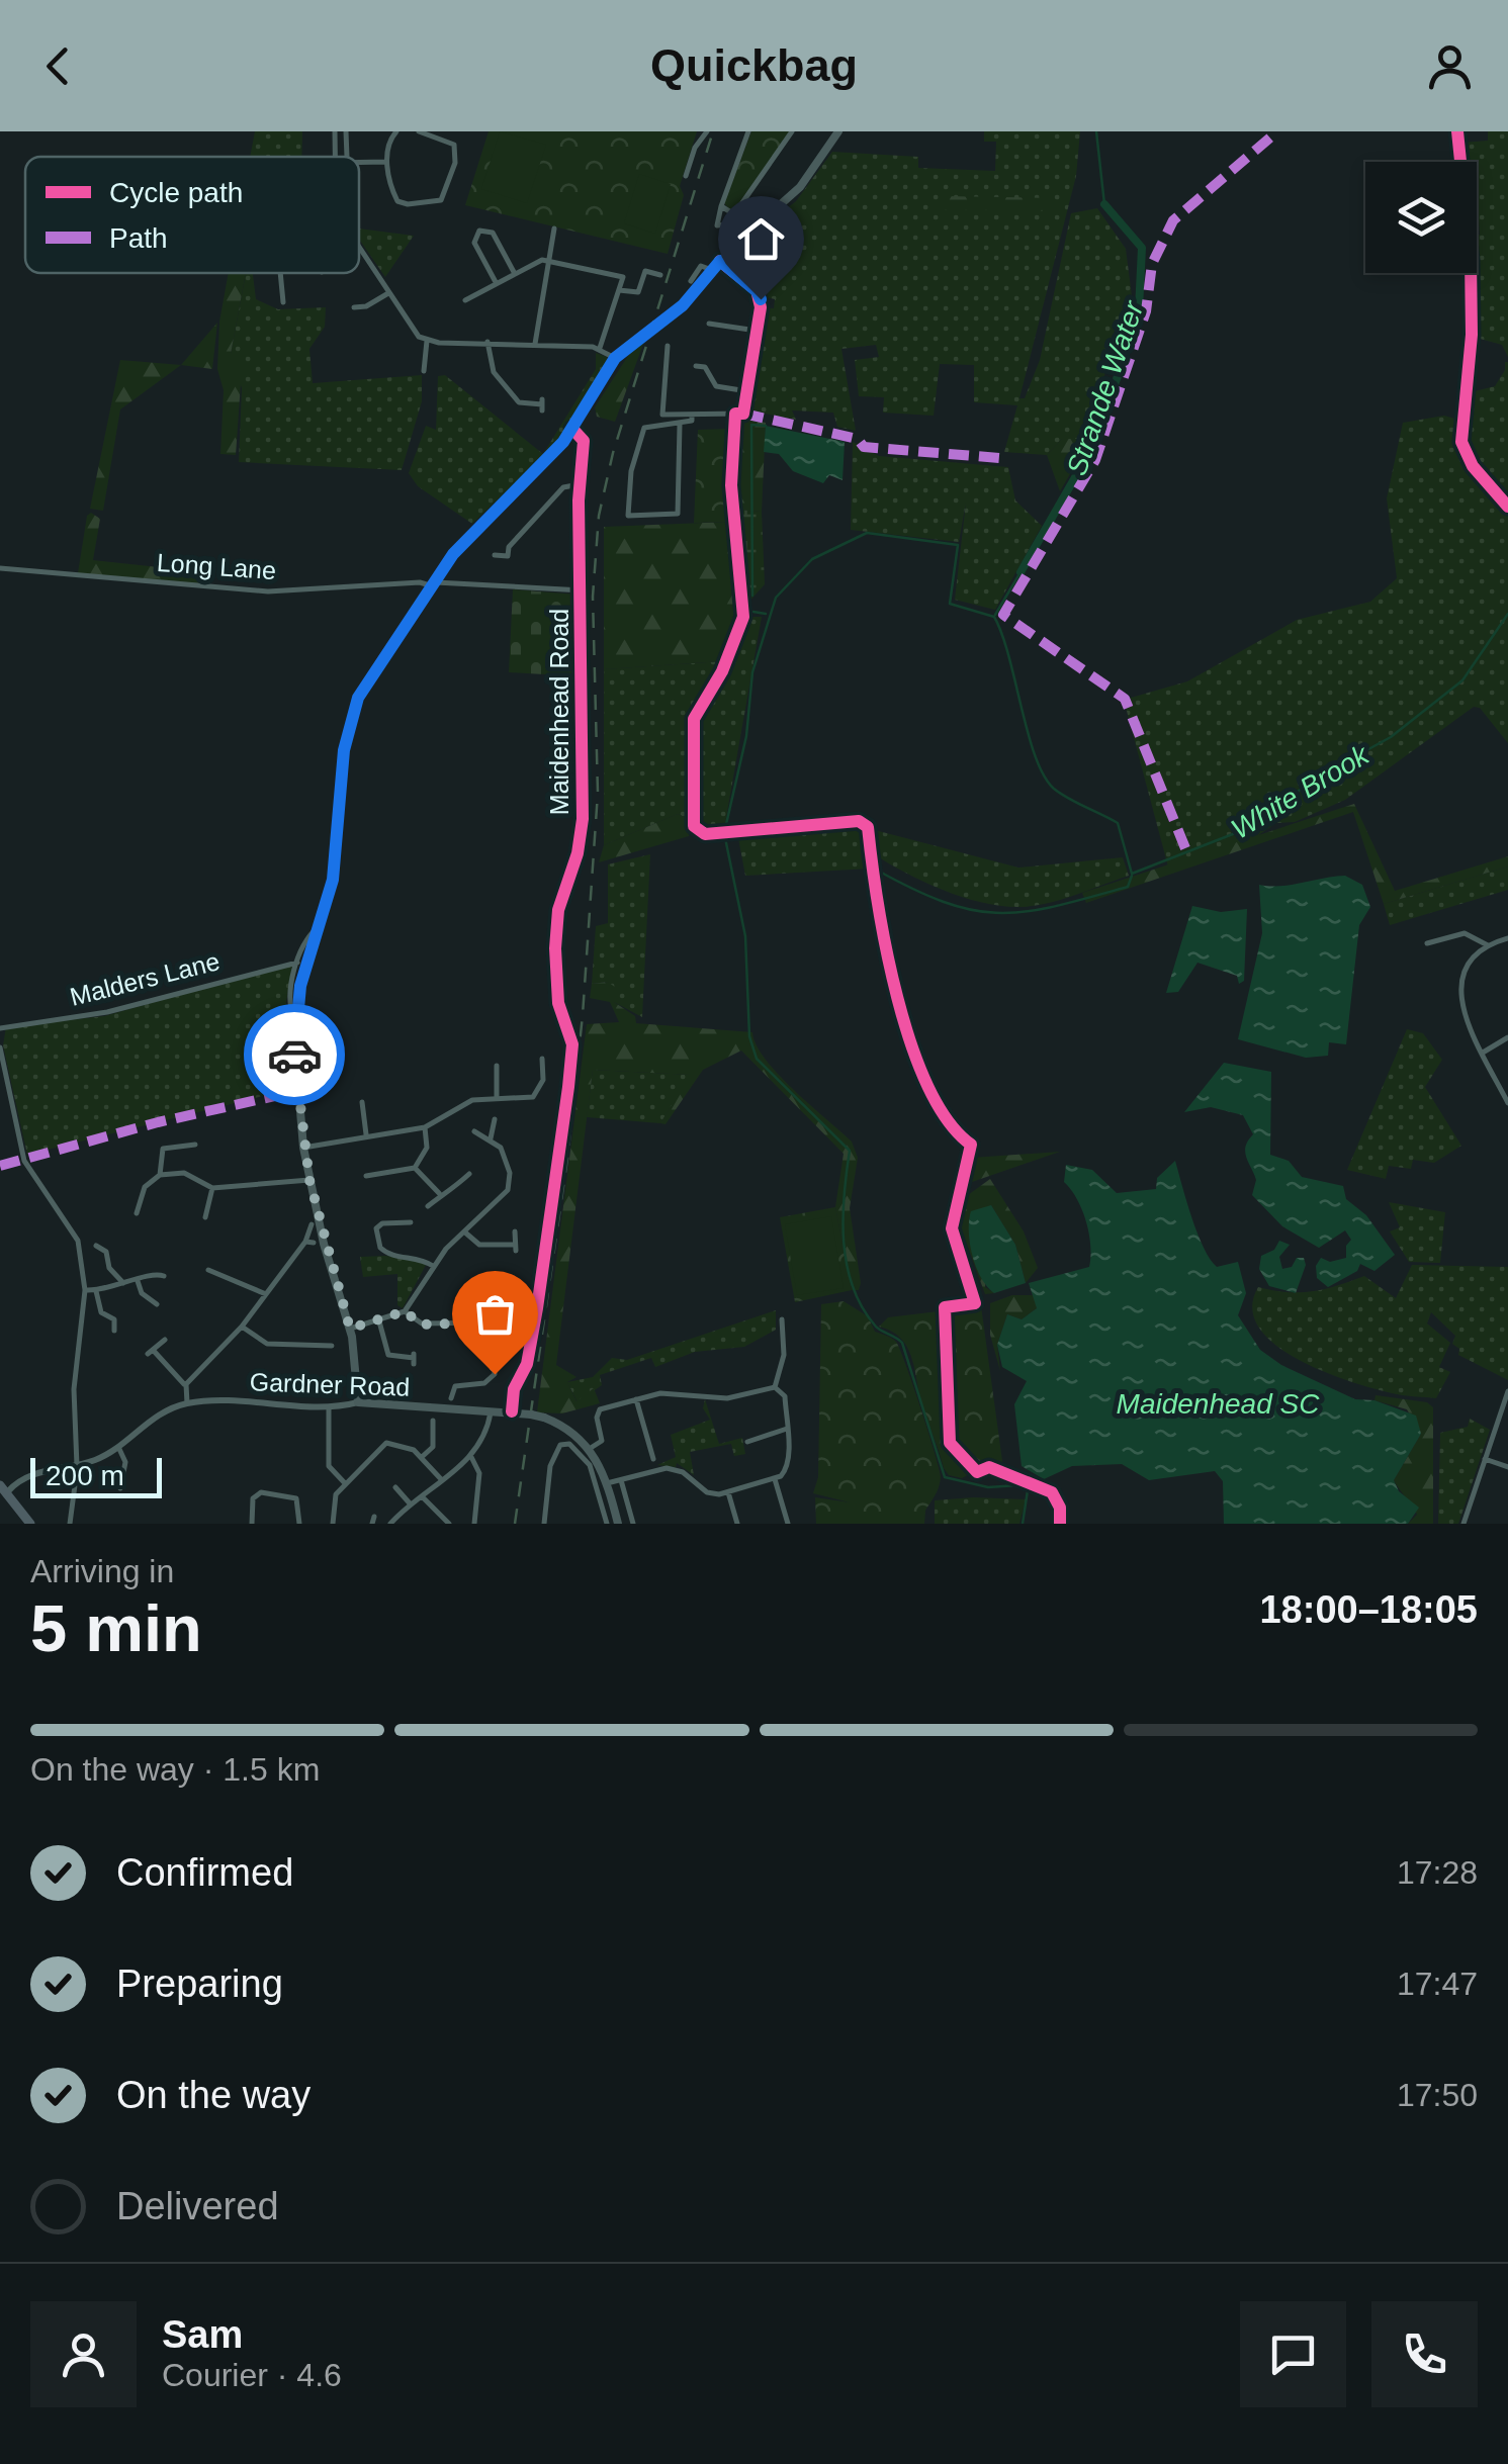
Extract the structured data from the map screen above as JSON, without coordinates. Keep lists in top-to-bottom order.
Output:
{
  "streets": {
    "main road": ["Gardner Road"],
    "street": ["Long Lane", "Maidenhead Road", "Malders Lane"]
  },
  "crossings": [
    ["Long Lane", "Maidenhead Road"],
    ["Maidenhead Road", "Gardner Road"]
  ],
  "water": ["Strande Water", "White Brook", "Maidenhead SC"],
  "legend": ["Cycle path", "Path"],
  "scale_bar": "200 m",
  "page": {
    "header": "Quickbag",
    "scale": "200 m",
    "heading": ["5 min", "Arriving in", "18:00–18:05"],
    "panel": ["Sam", "Courier · 4.6"],
    "bar": "On the way · 1.5 km",
    "list": [
      ["Confirmed", "17:28"],
      ["Preparing", "17:47"],
      ["On the way", "17:50"],
      "Delivered"
    ]
  }
}
